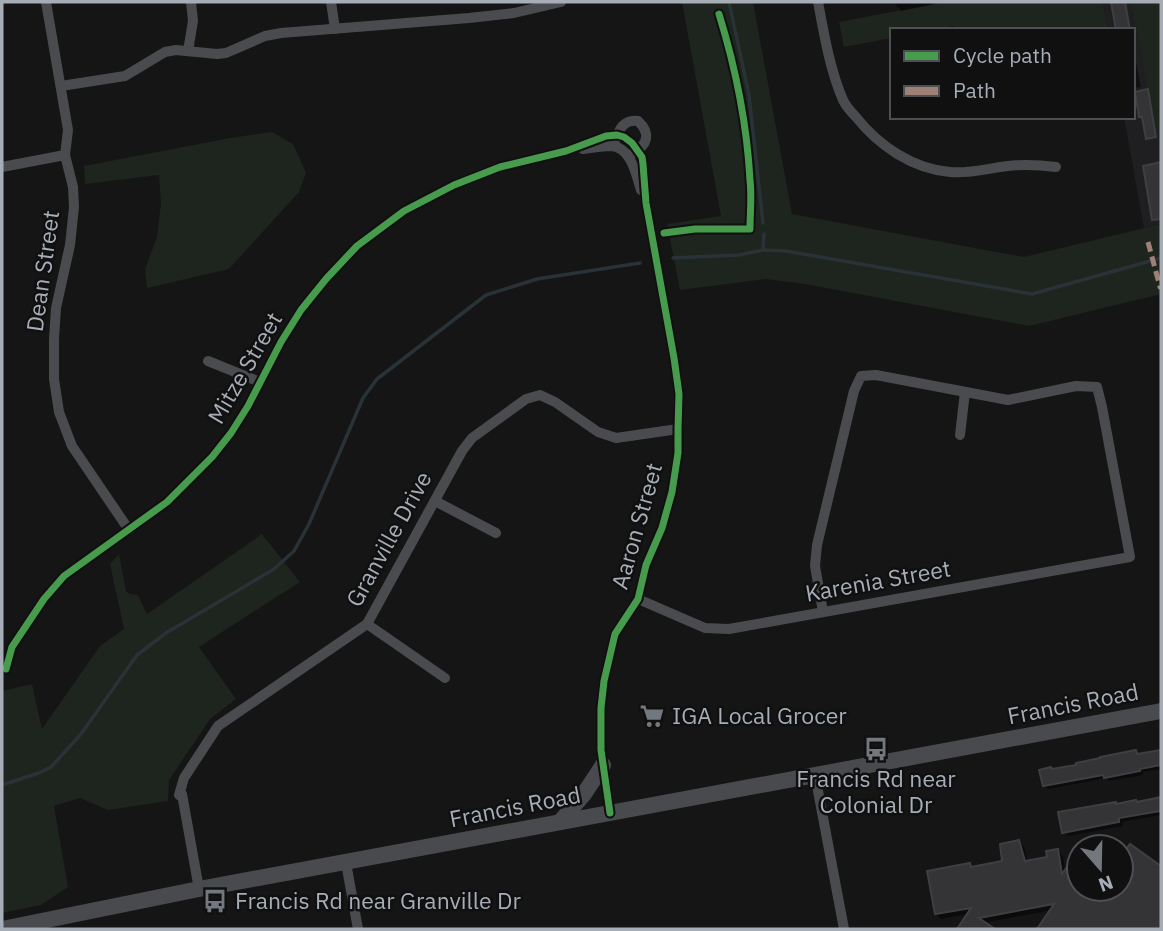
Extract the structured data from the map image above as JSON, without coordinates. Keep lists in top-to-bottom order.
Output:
{
  "streets": {
    "main road": ["Francis Road"],
    "street": [
      "Dean Street",
      "Mitze Street",
      "Aaron Street",
      "Granville Drive",
      "Karenia Street"
    ]
  },
  "crossings": [
    ["Dean Street", "Mitze Street"],
    ["Mitze Street", "Aaron Street"],
    ["Aaron Street", "Granville Drive"],
    ["Aaron Street", "Karenia Street"],
    ["Aaron Street", "Francis Road"],
    ["Granville Drive", "Francis Road"]
  ],
  "places": {
    "supermarket": ["IGA Local Grocer"],
    "bus stop": ["Francis Rd near Colonial Dr", "Francis Rd near Granville Dr"]
  },
  "legend": ["Cycle path", "Path"],
  "north": "bottom"
}
